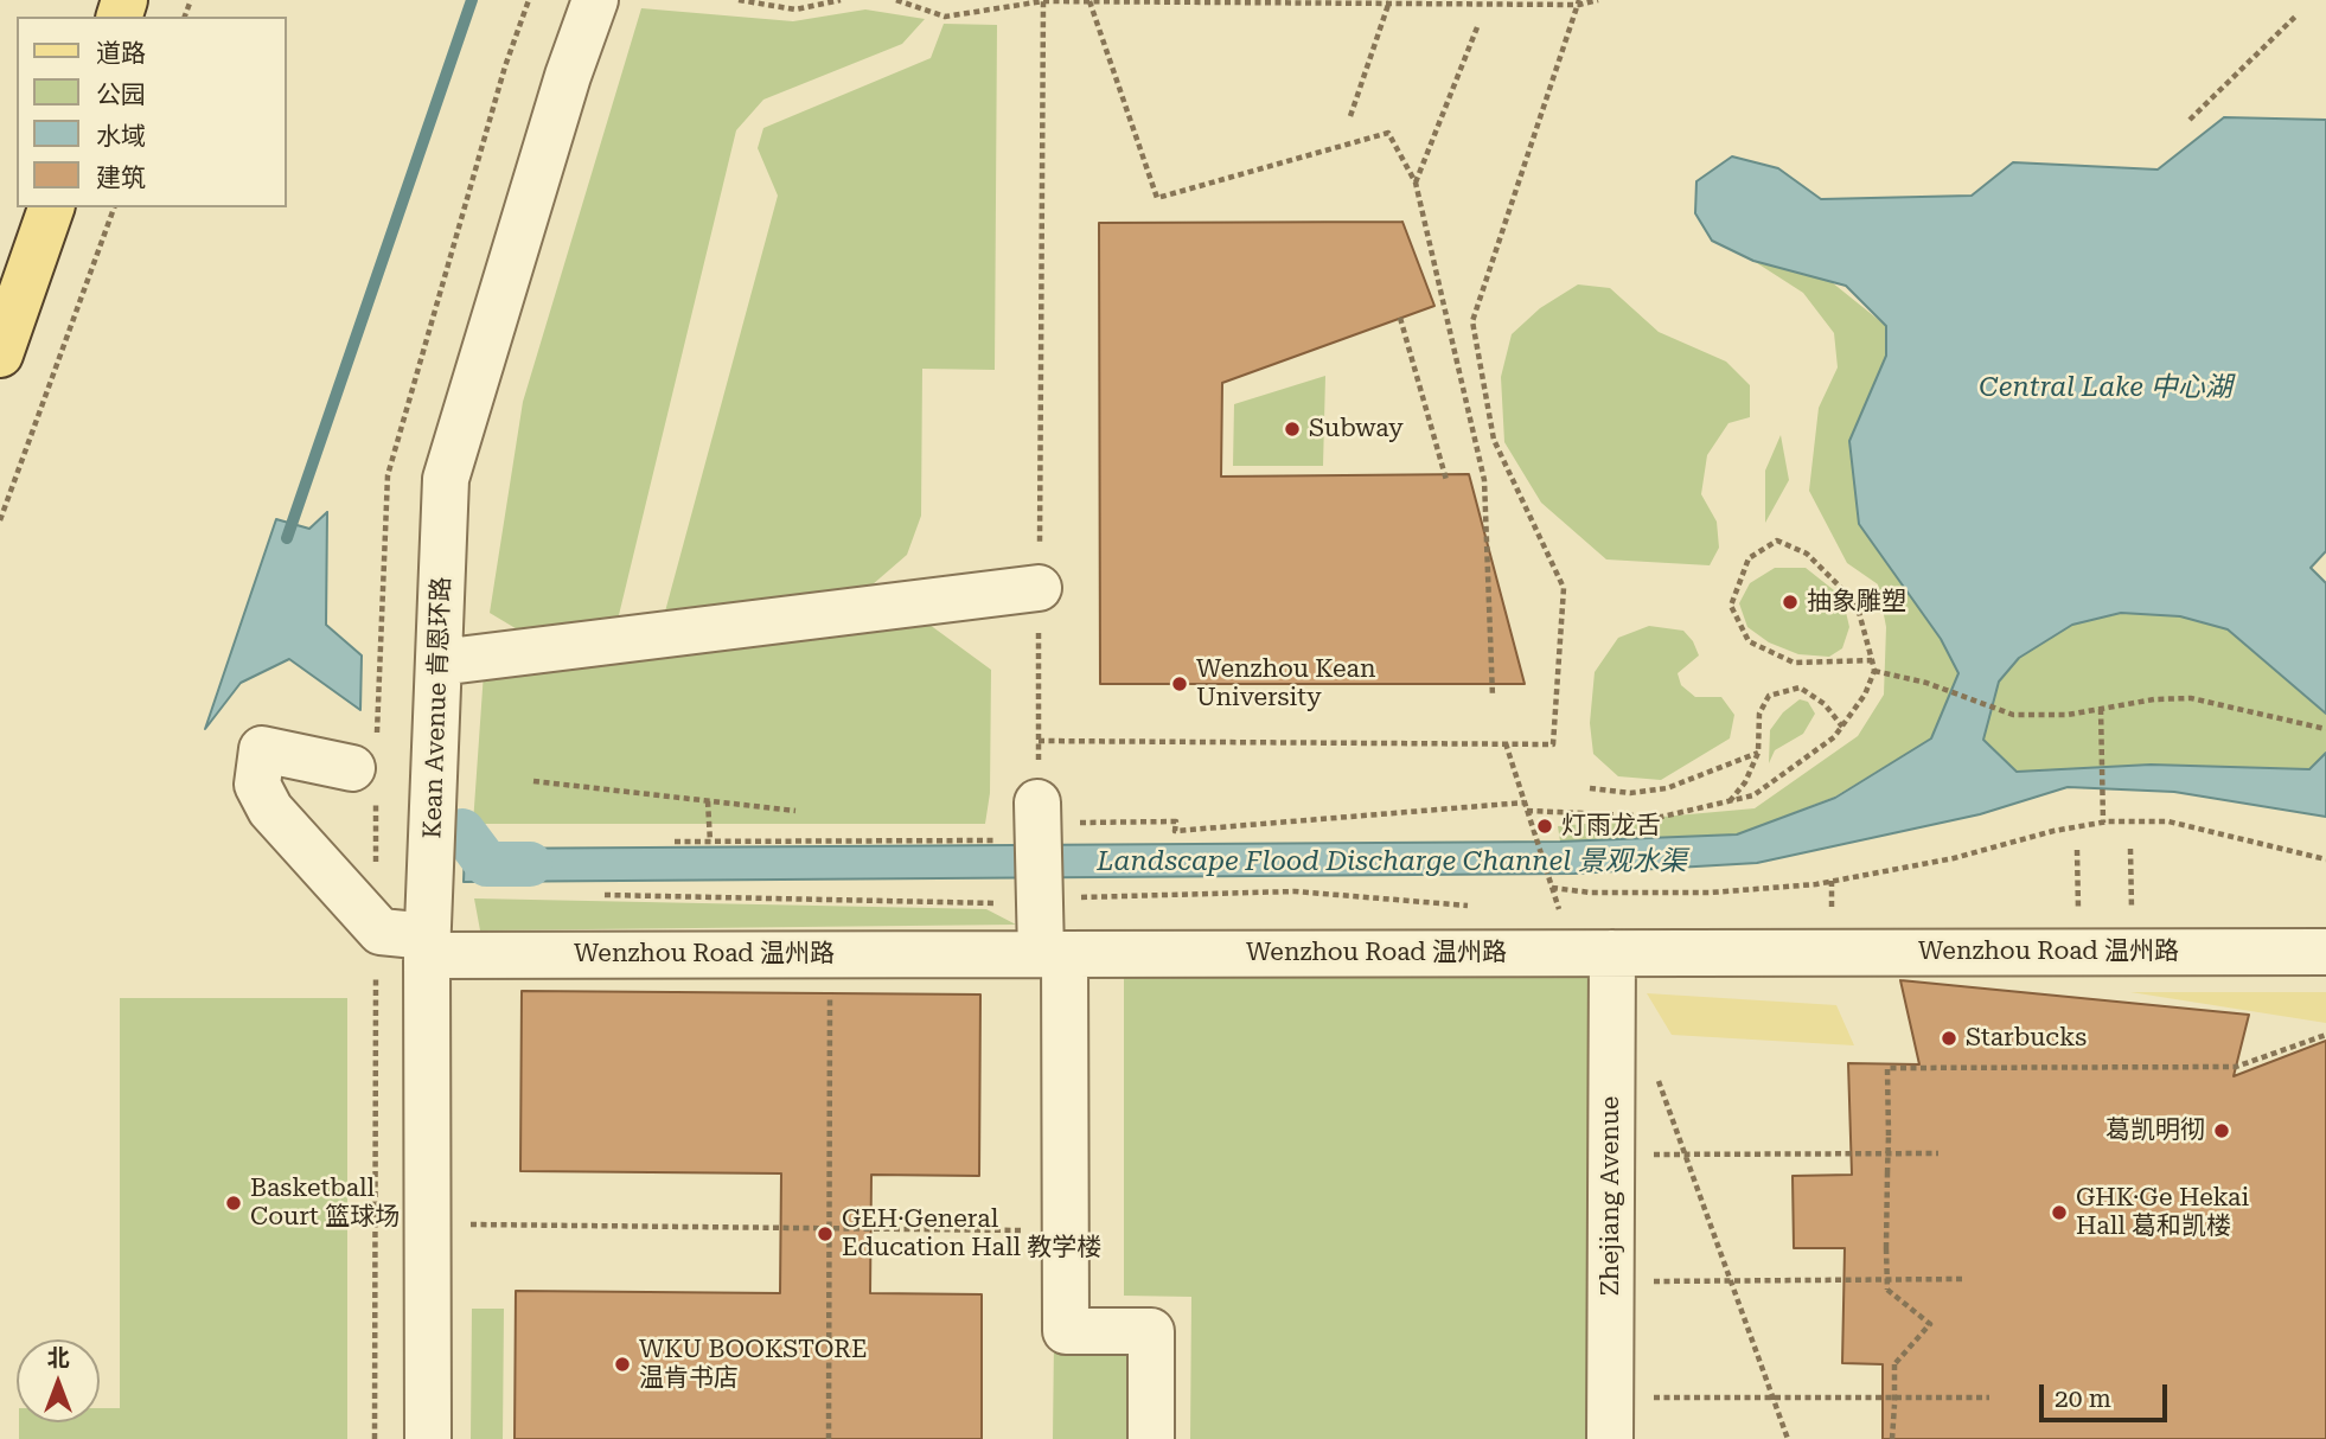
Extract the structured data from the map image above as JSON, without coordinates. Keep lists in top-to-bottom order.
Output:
{
  "streets": {
    "street": ["Kean Avenue 肯恩环路", "Wenzhou Road 温州路", "Zhejiang Avenue"]
  },
  "crossings": [
    ["Kean Avenue 肯恩环路", "Wenzhou Road 温州路"],
    ["Wenzhou Road 温州路", "Zhejiang Avenue"]
  ],
  "water": ["Central Lake 中心湖", "Landscape Flood Discharge Channel 景观水渠"],
  "places": [
    "Subway",
    "抽象雕塑",
    "Wenzhou Kean University",
    "灯雨龙舌",
    "Starbucks",
    "葛凯明彻",
    "Basketball Court 篮球场",
    "GHK·Ge Hekai Hall 葛和凯楼",
    "GEH·General Education Hall 教学楼",
    "WKU BOOKSTORE 温肯书店"
  ],
  "legend": [
    "道路",
    "公园",
    "水域",
    "建筑"
  ],
  "scale_bar": "20 m",
  "north": "top"
}
